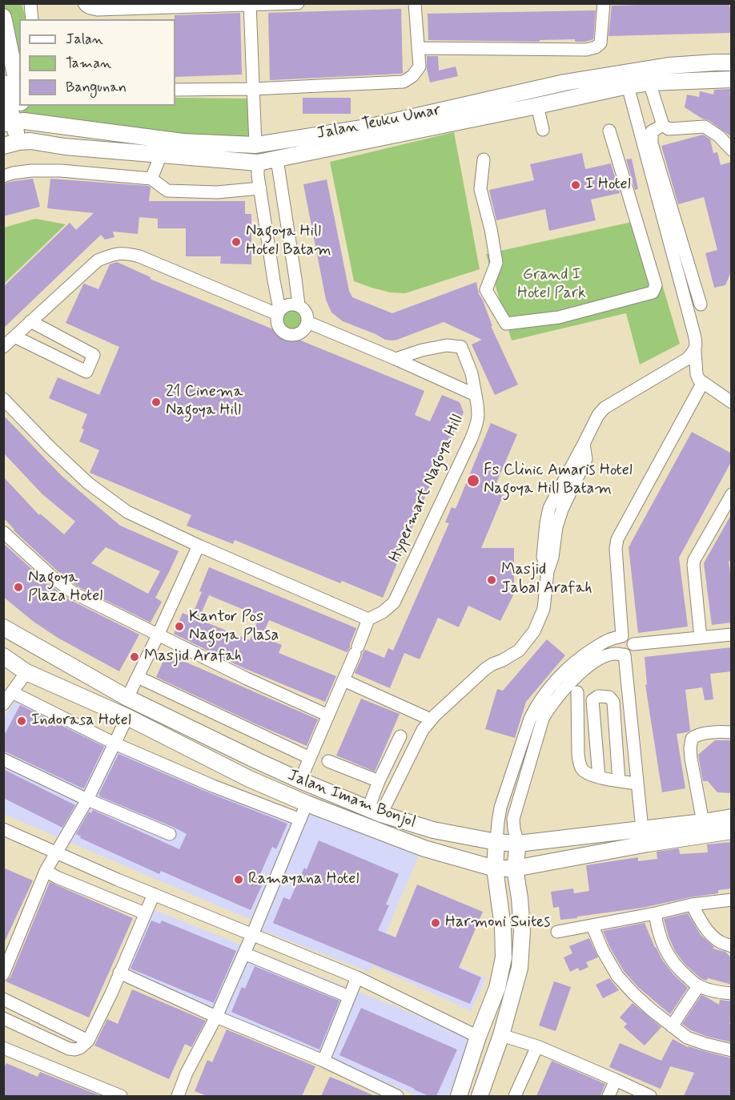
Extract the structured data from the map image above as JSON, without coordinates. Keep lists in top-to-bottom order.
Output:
{
  "streets": {
    "main road": ["Jalan Teuku Umar", "Jalan Imam Bonjol"],
    "street": ["Hypermart Nagoya Hill"]
  },
  "parks": ["Grand I Hotel Park"],
  "places": [
    "I Hotel",
    "Nagoya Hill Hotel Batam",
    "21 Cinema Nagoya Hill",
    "Fs Clinic Amaris Hotel Nagoya Hill Batam",
    "Masjid Jabal Arafah",
    "Nagoya Plaza Hotel",
    "Kantor Pos Nagoya Plasa",
    "Masjid Arafah",
    "Indorasa Hotel",
    "Ramayana Hotel",
    "Harmoni Suites"
  ],
  "legend": ["Jalan", "Taman", "Bangunan"]
}
